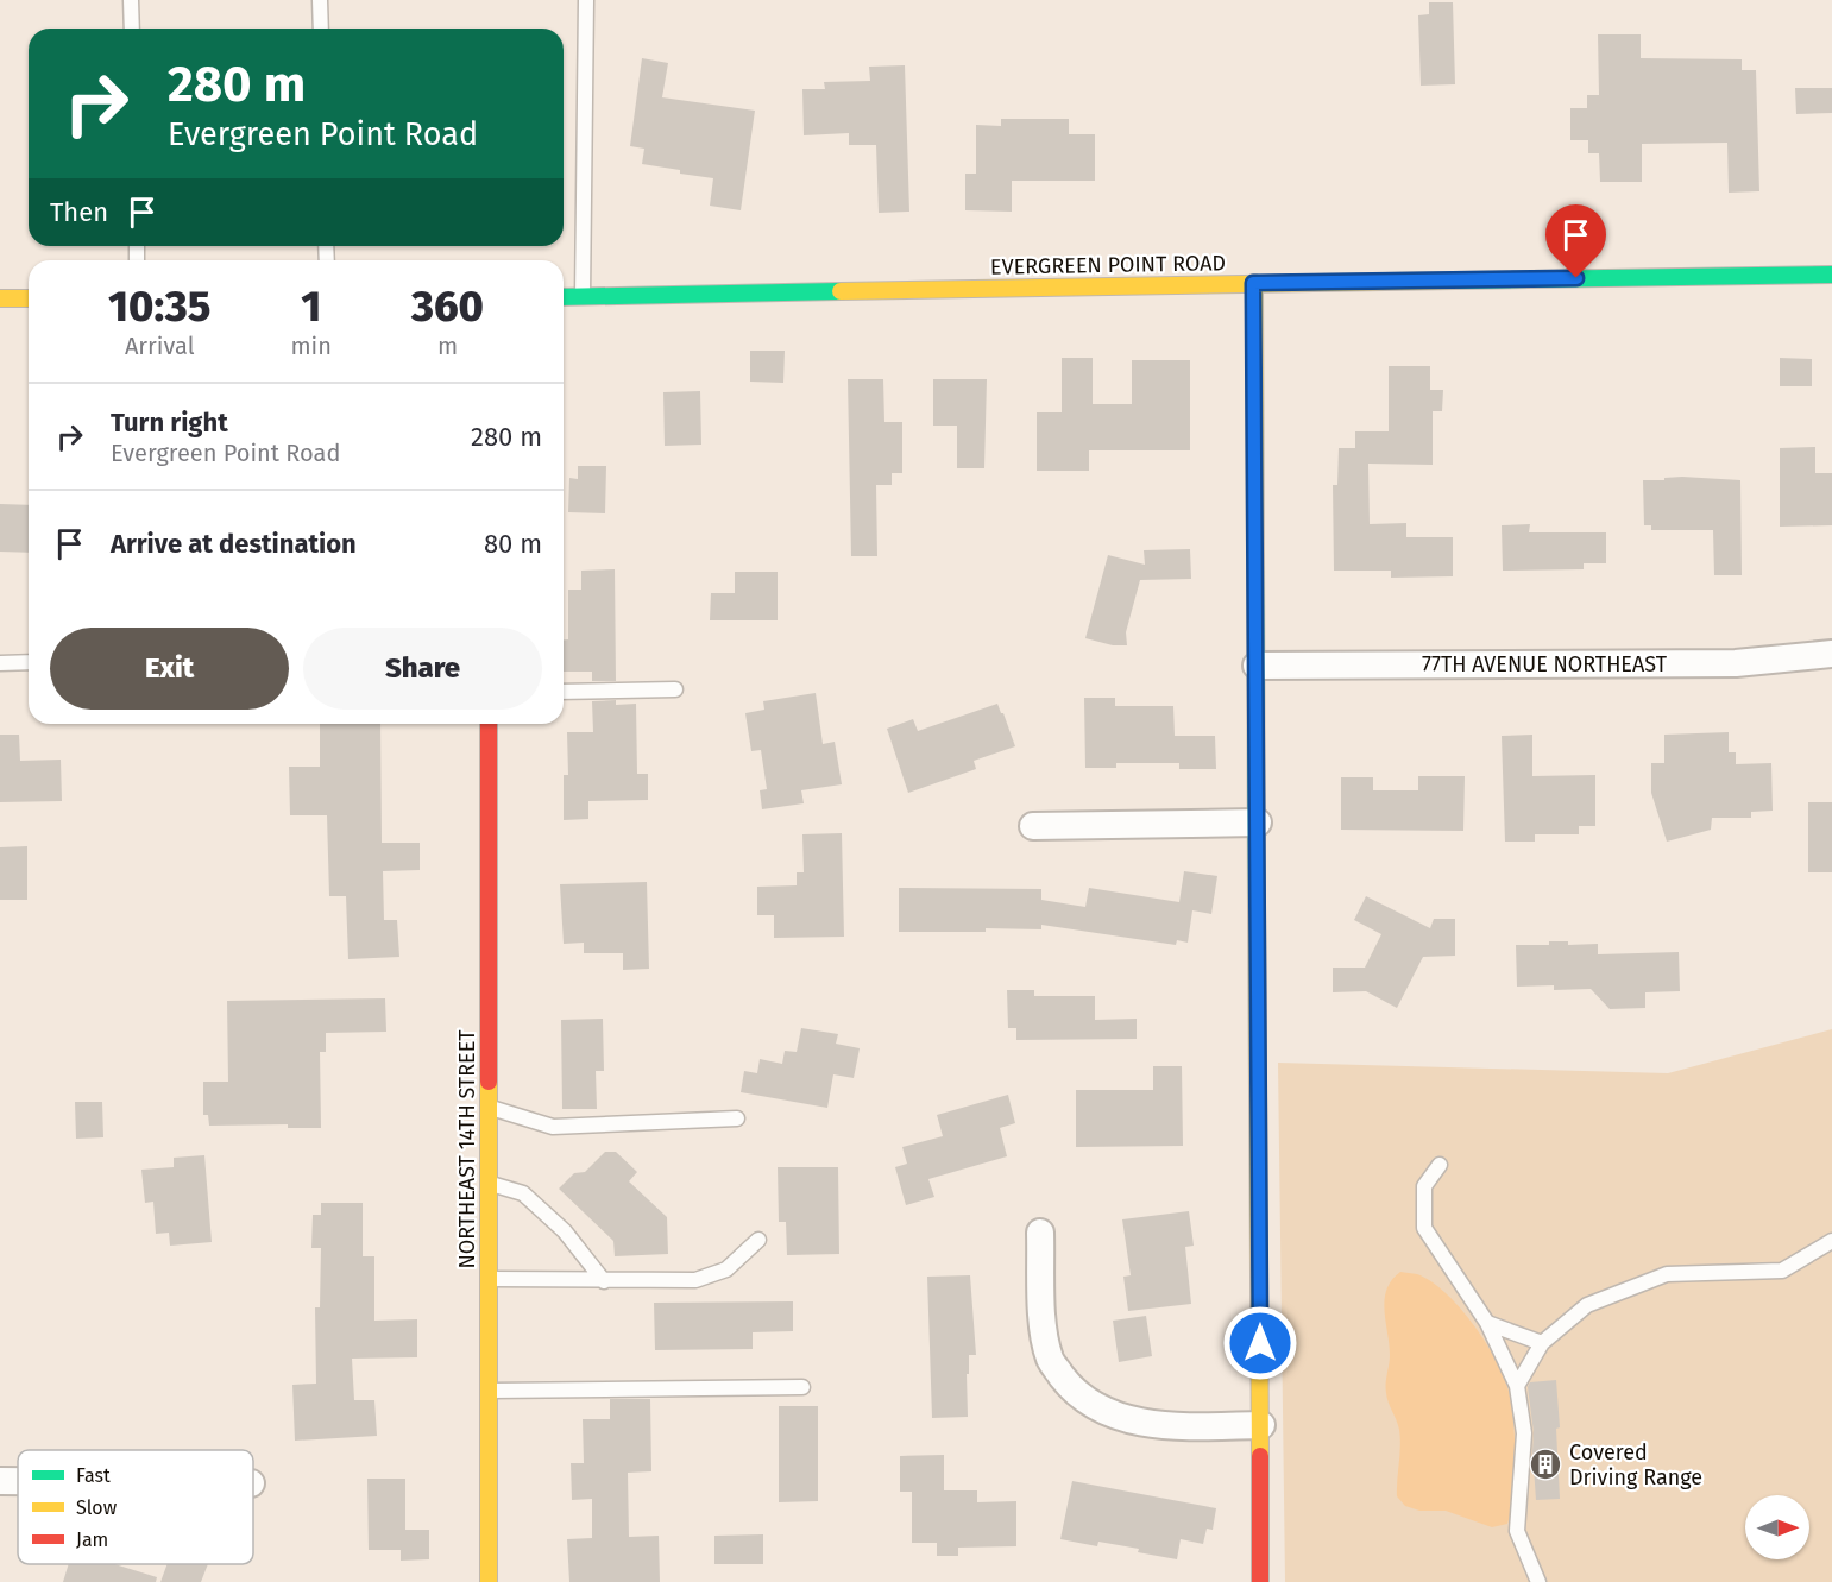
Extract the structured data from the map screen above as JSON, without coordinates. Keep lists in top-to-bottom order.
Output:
{
  "streets": {
    "street": ["EVERGREEN POINT ROAD", "77TH AVENUE NORTHEAST", "NORTHEAST 14TH STREET"]
  },
  "places": {
    "building": ["Covered Driving Range"]
  },
  "legend": ["Fast", "Slow", "Jam"],
  "north": "right",
  "page": {
    "turn": ["280 m", "Evergreen Point Road"],
    "then": "Then",
    "eta": [
      "10:35",
      "Arrival",
      "1",
      "min",
      "360",
      "m"
    ],
    "list": [
      {
        "name": "Turn right",
        "note": "Evergreen Point Road",
        "value": "280 m"
      },
      {
        "name": "Arrive at destination",
        "value": "80 m"
      }
    ],
    "buttons": ["Exit", "Share"]
  }
}
